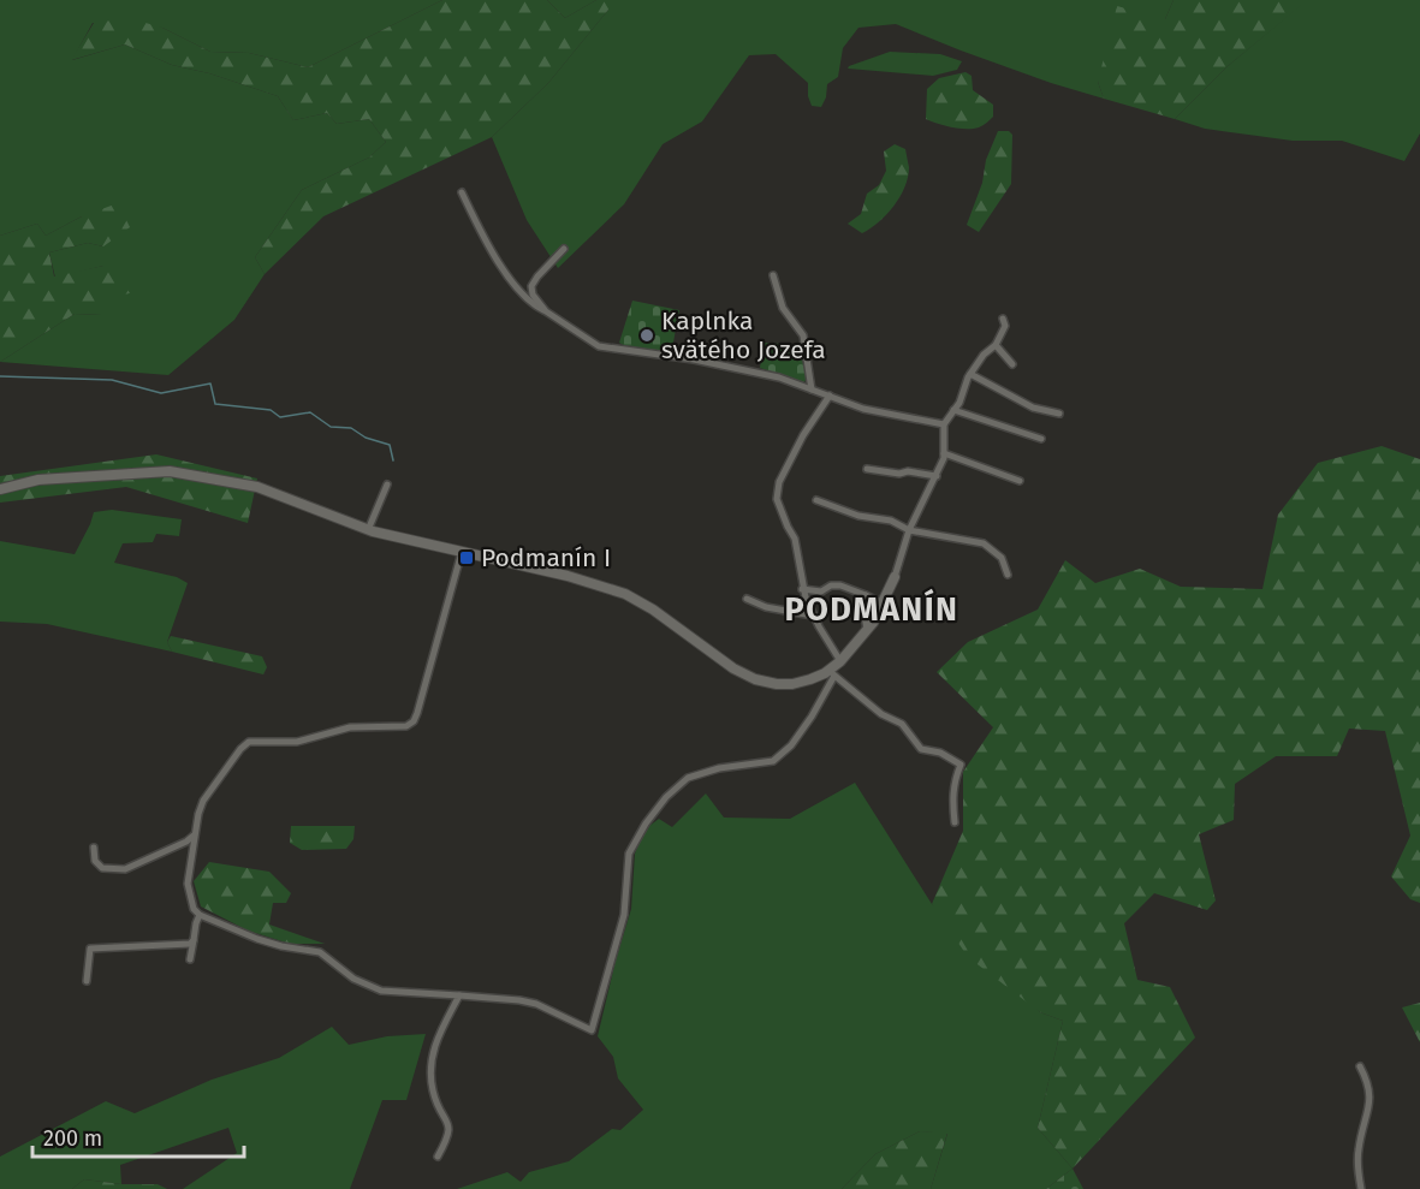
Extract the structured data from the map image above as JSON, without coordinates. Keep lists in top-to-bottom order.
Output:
{
  "districts": ["PODMANÍN"],
  "places": {
    "other": ["Kaplnka svätého Jozefa"],
    "transit": ["Podmanín I"]
  },
  "scale_bar": "200 m"
}
